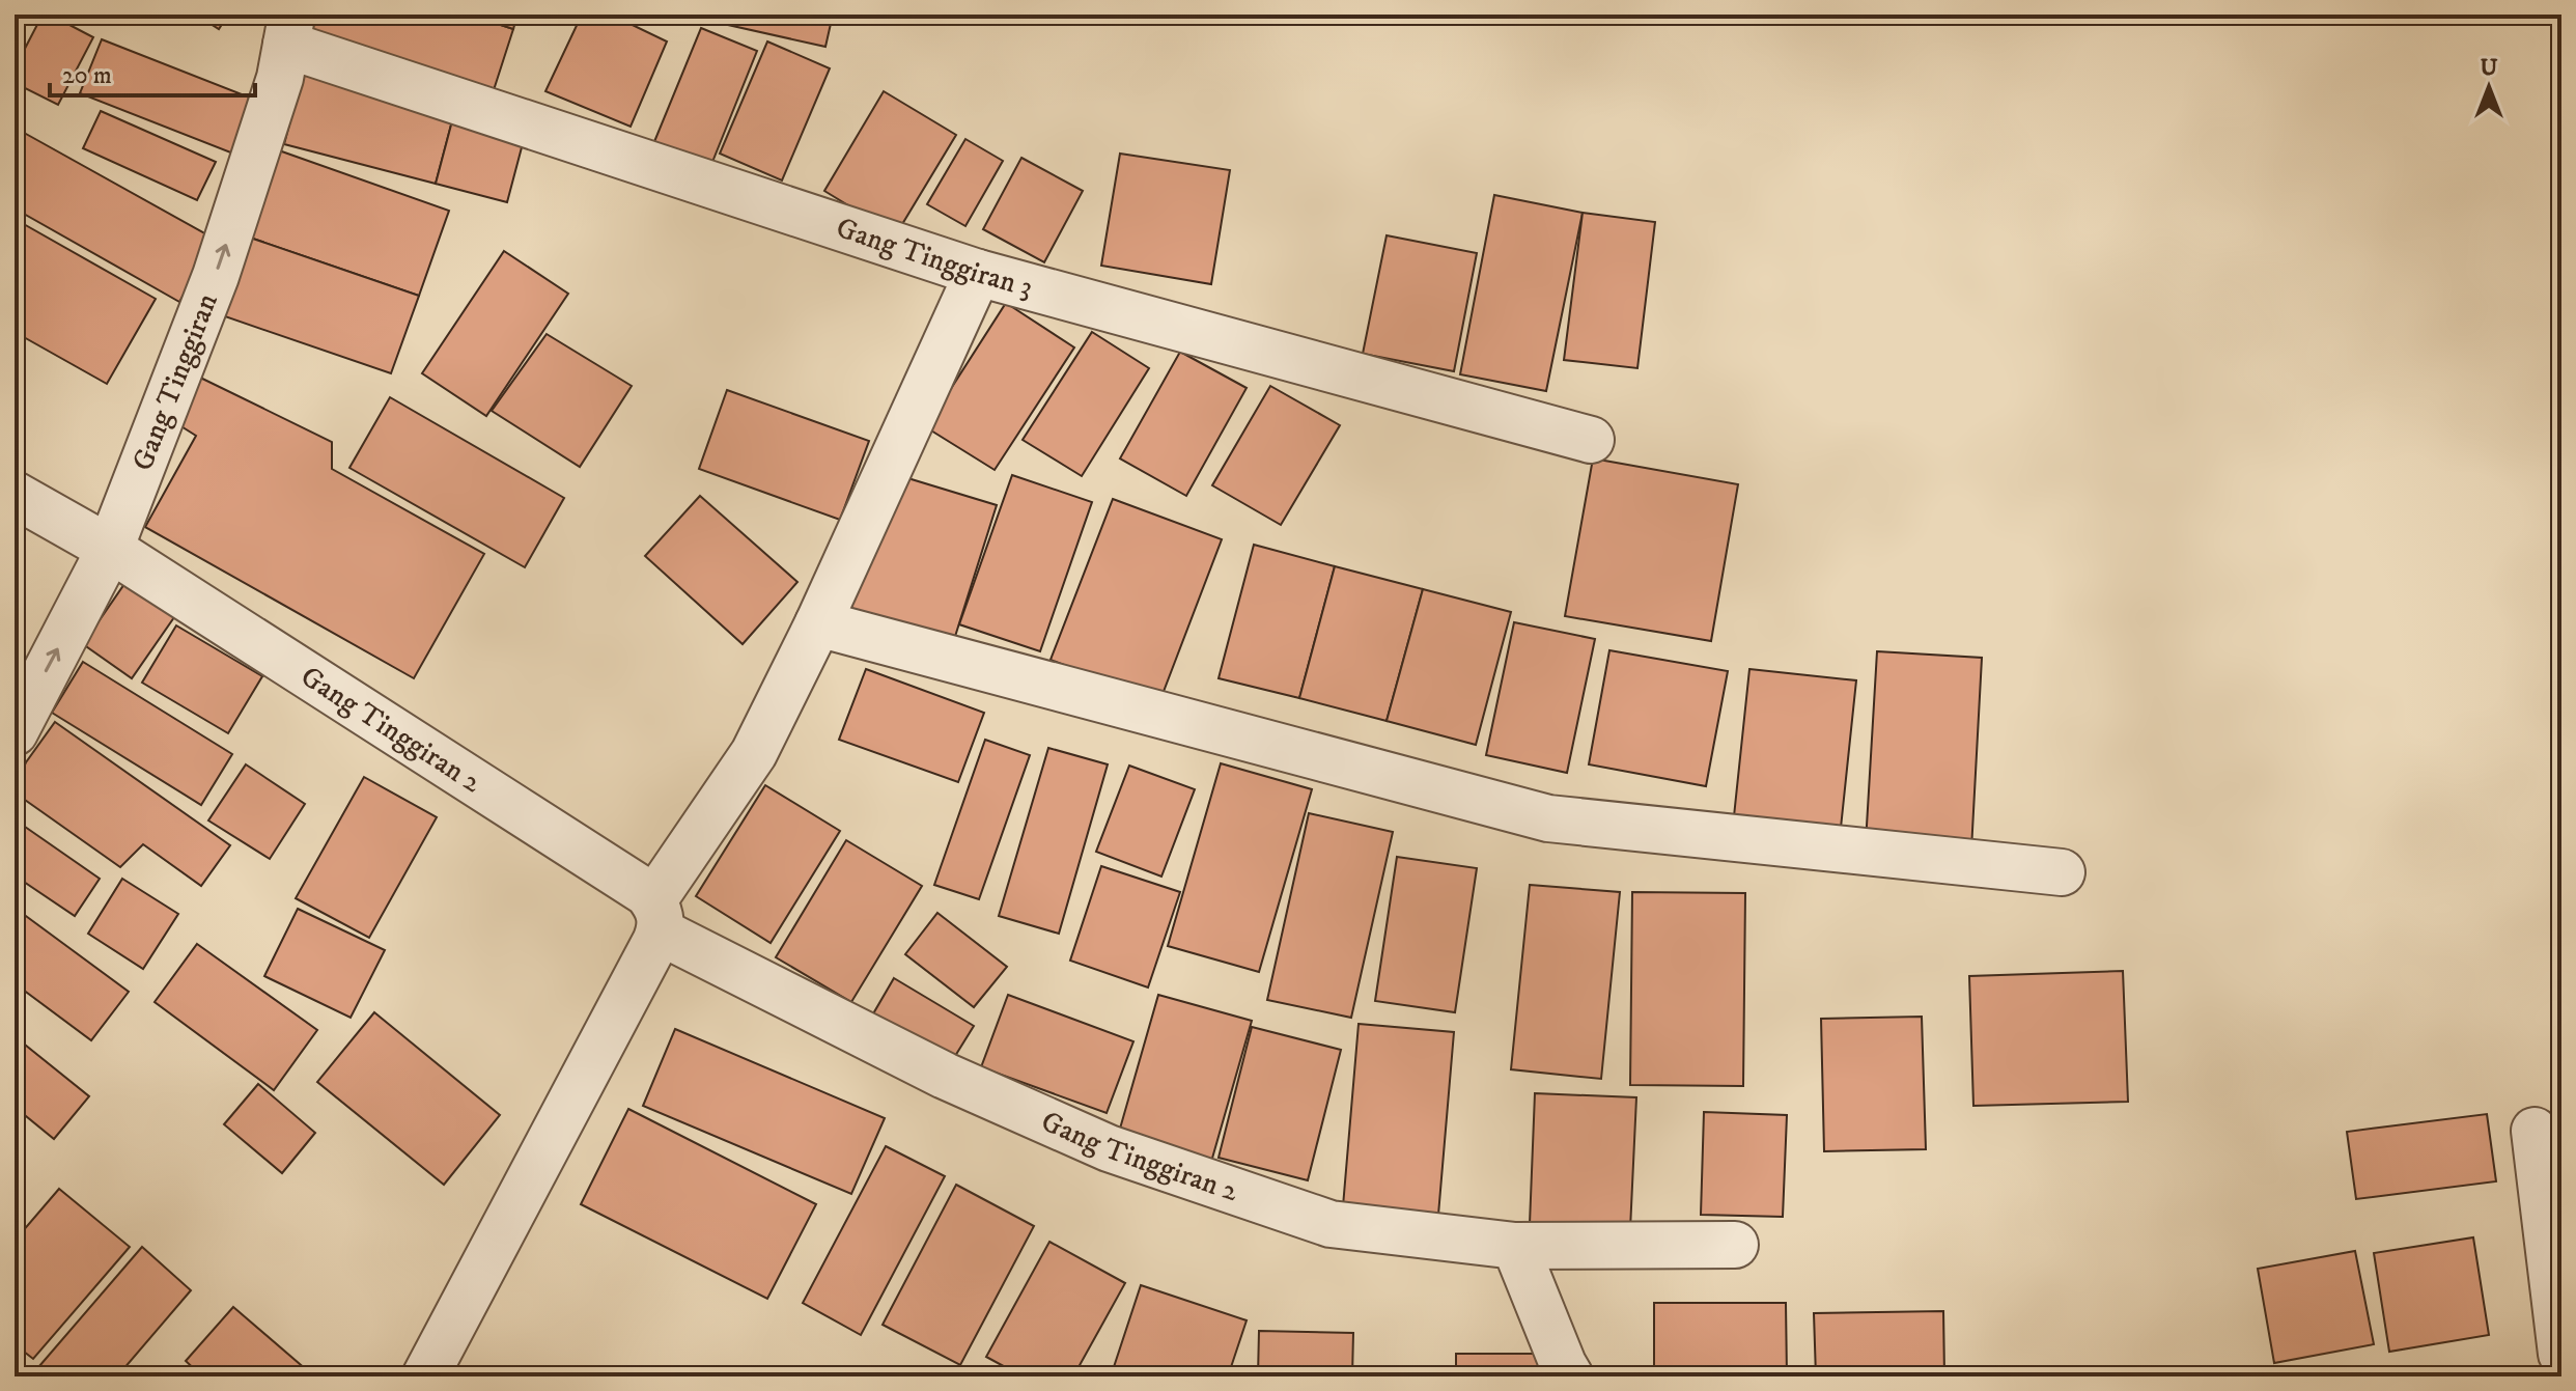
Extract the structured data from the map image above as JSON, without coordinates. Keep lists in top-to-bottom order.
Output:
{
  "streets": {
    "street": ["Gang Tinggiran 3", "Gang Tinggiran", "Gang Tinggiran 2"]
  },
  "crossings": [
    ["Gang Tinggiran 3", "Gang Tinggiran"],
    ["Gang Tinggiran", "Gang Tinggiran 2"]
  ],
  "one_way": ["Gang Tinggiran"],
  "scale_bar": "20 m",
  "north": "top"
}
